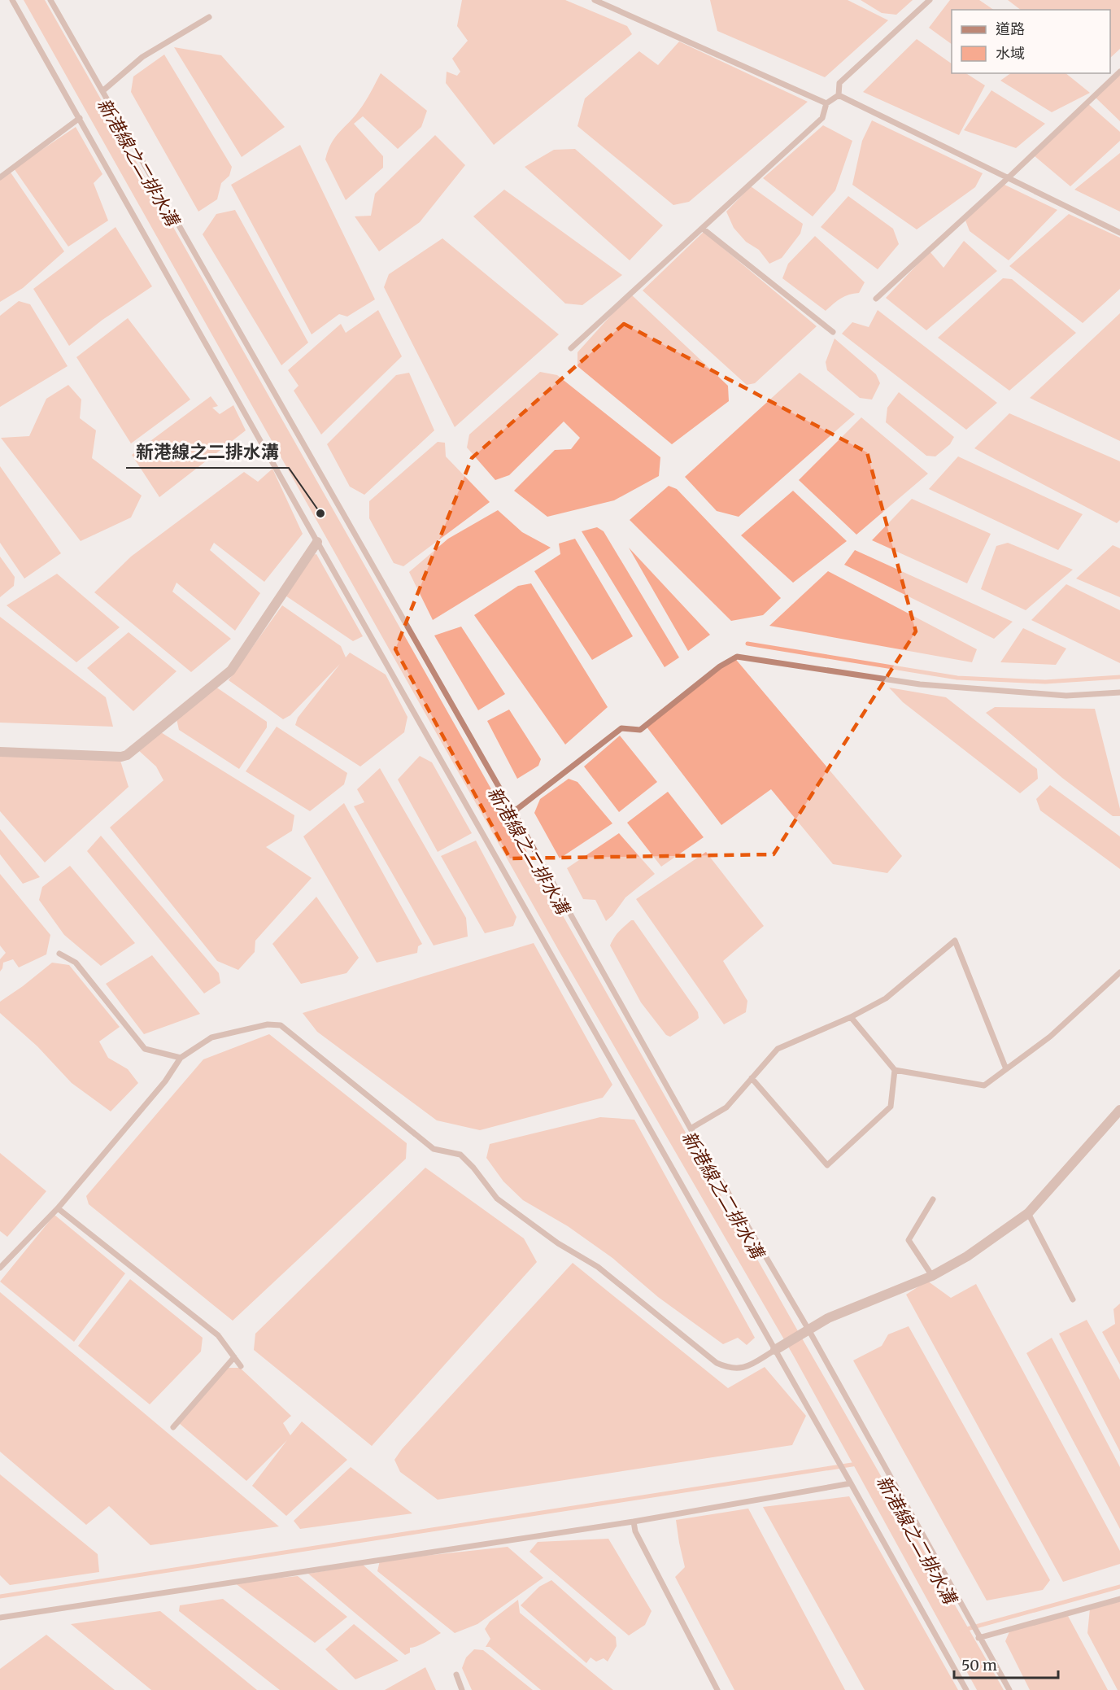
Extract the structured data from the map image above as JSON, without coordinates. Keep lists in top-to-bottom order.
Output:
{
  "water": ["新港線之二排水溝"],
  "places": ["新港線之二排水溝"],
  "legend": ["道路", "水域"],
  "scale_bar": "50 m"
}
